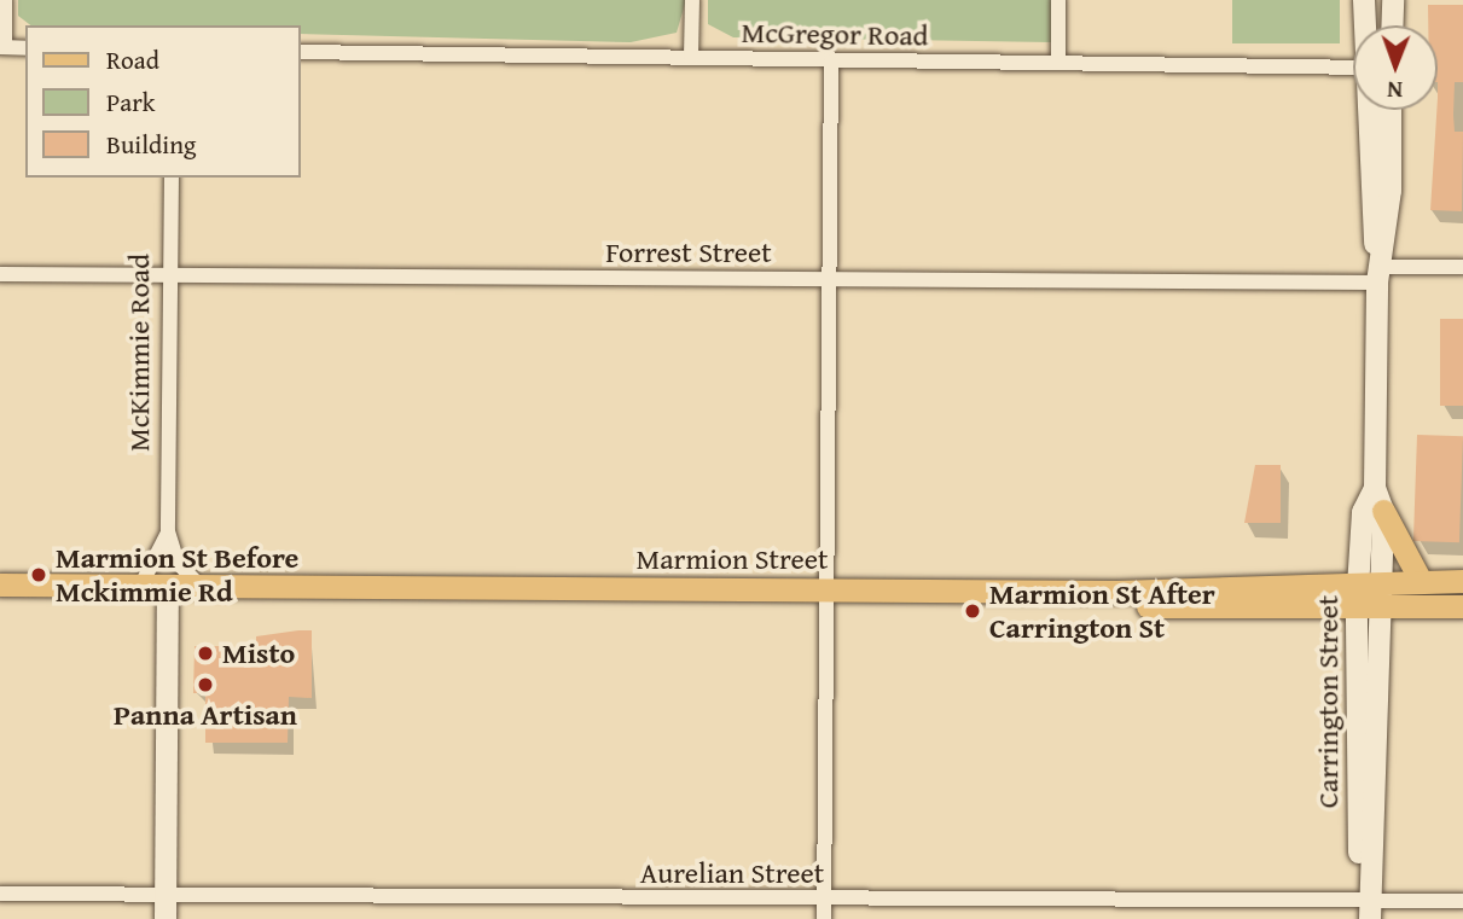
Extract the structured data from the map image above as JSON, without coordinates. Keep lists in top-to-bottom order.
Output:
{
  "streets": {
    "main road": ["Marmion Street", "Carrington Street"],
    "street": [
      "McGregor Road",
      "Forrest Street",
      "McKimmie Road",
      "Aurelian Street"
    ]
  },
  "crossings": [
    ["Forrest Street", "McKimmie Road"],
    ["Forrest Street", "Carrington Street"],
    ["McKimmie Road", "Marmion Street"],
    ["Marmion Street", "Carrington Street"],
    ["Carrington Street", "Aurelian Street"]
  ],
  "places": [
    "Marmion St Before Mckimmie Rd",
    "Marmion St After Carrington St",
    "Misto",
    "Panna Artisan"
  ],
  "legend": ["Road", "Park", "Building"],
  "north": "bottom"
}
